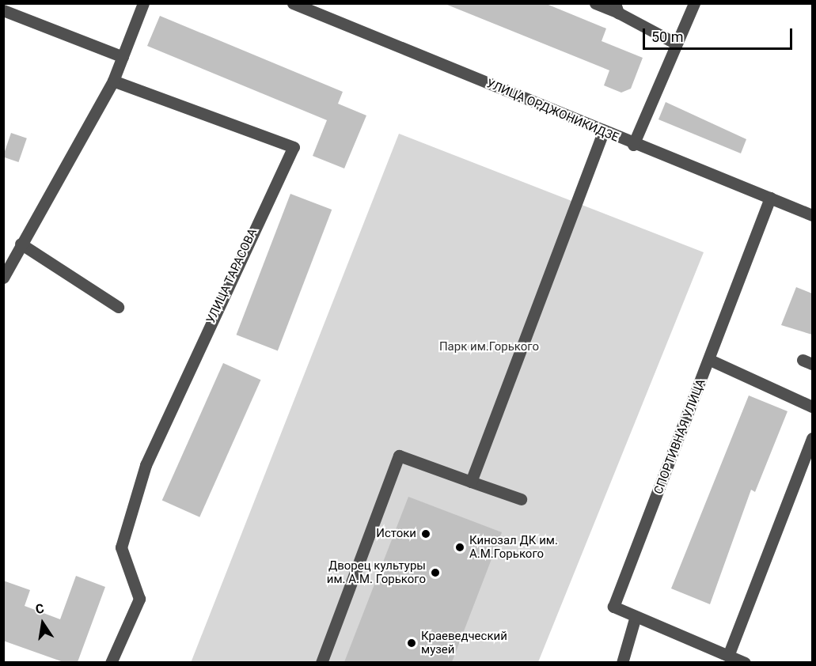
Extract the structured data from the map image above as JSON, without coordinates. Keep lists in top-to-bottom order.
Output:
{
  "streets": {
    "street": ["УЛИЦА ОРДЖОНИКИДЗЕ", "УЛИЦА ТАРАСОВА", "СПОРТИВНАЯ УЛИЦА"]
  },
  "crossings": [
    ["УЛИЦА ОРДЖОНИКИДЗЕ", "СПОРТИВНАЯ УЛИЦА"]
  ],
  "parks": ["Парк им.Горького"],
  "places": [
    "Истоки",
    "Кинозал ДК им. А.М.Горького",
    "Дворец культуры им. А.М. Горького",
    "Краеведческий музей"
  ],
  "scale_bar": "50 m",
  "north": "top"
}
